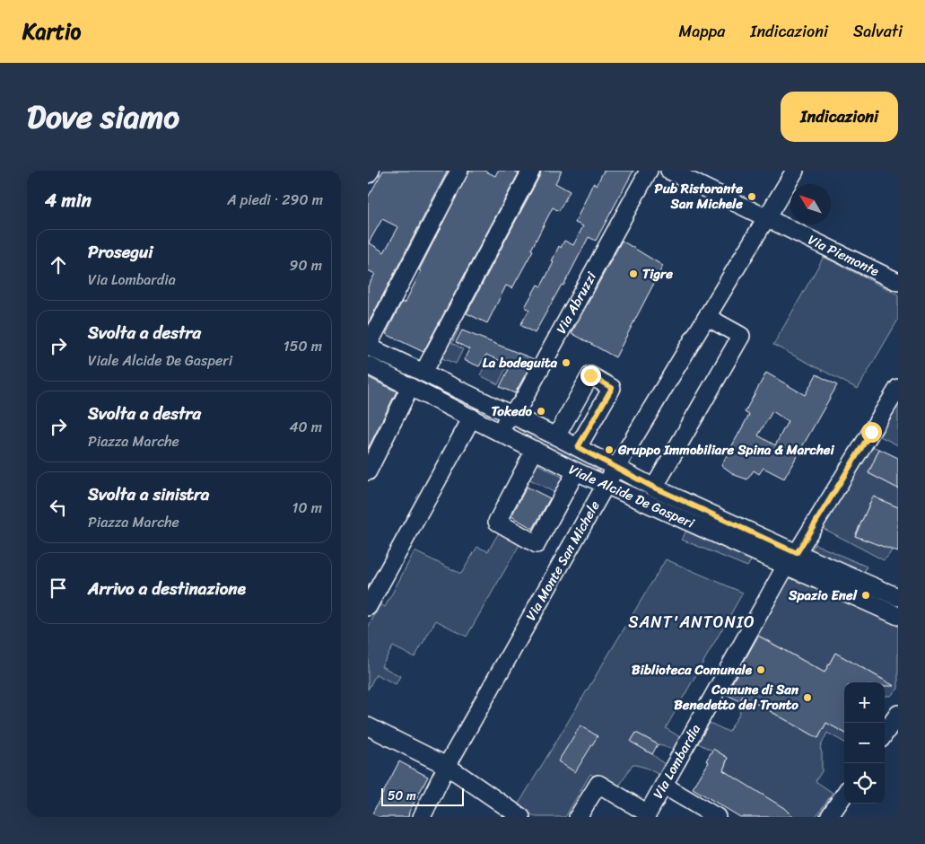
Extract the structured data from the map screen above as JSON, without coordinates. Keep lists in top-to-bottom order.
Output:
{
  "streets": {
    "street": [
      "Via Piemonte",
      "Via Abruzzi",
      "Viale Alcide De Gasperi",
      "Via Monte San Michele",
      "Via Lombardia"
    ]
  },
  "crossings": [
    ["Via Piemonte", "Via Monte San Michele"],
    ["Via Abruzzi", "Viale Alcide De Gasperi"],
    ["Viale Alcide De Gasperi", "Via Monte San Michele"],
    ["Viale Alcide De Gasperi", "Via Lombardia"]
  ],
  "districts": ["SANT'ANTONIO"],
  "places": [
    "Pub Ristorante San Michele",
    "Tigre",
    "La bodeguita",
    "Tokedo",
    "Gruppo Immobiliare Spina & Marchei",
    "Spazio Enel",
    "Biblioteca Comunale",
    "Comune di San Benedetto del Tronto"
  ],
  "scale_bar": "50 m",
  "north": "top left",
  "page": {
    "header": "Kartio",
    "nav": ["Mappa", "Indicazioni", "Salvati"],
    "title": "Dove siamo",
    "buttons": "Indicazioni",
    "heading": ["4 min", "A piedi · 290 m"],
    "list": [
      ["Prosegui", "Via Lombardia", "90 m"],
      ["Svolta a destra", "Viale Alcide De Gasperi", "150 m"],
      ["Svolta a destra", "Piazza Marche", "40 m"],
      ["Svolta a sinistra", "Piazza Marche", "10 m"],
      "Arrivo a destinazione"
    ],
    "map_buttons": ["+", "−"],
    "scale": "50 m"
  }
}
